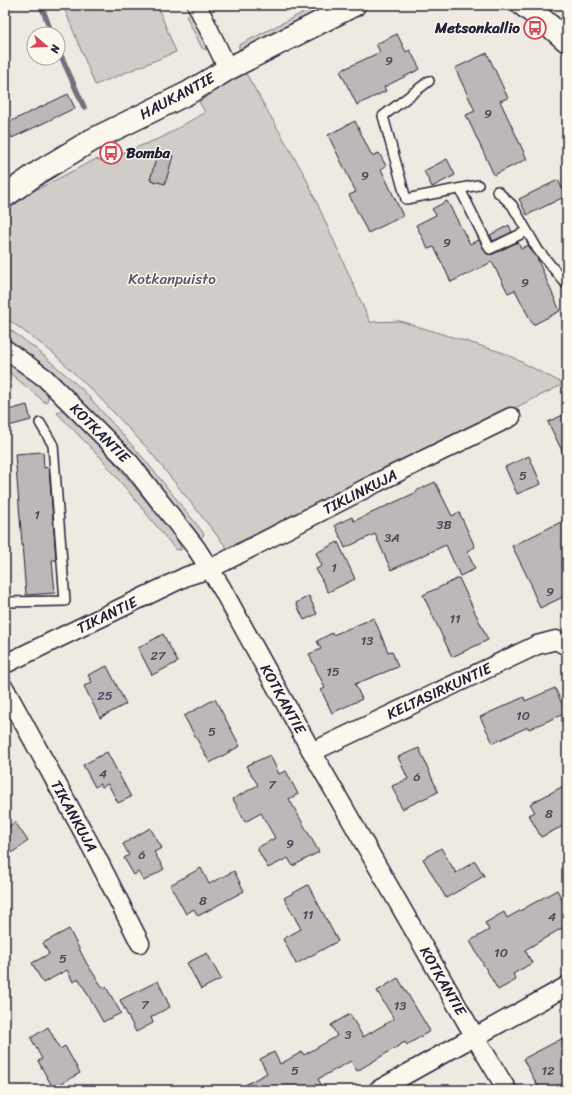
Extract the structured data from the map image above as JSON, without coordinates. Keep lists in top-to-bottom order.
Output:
{
  "streets": {
    "street": [
      "HAUKANTIE",
      "KOTKANTIE",
      "TIKLINKUJA",
      "TIKANTIE",
      "KELTASIRKUNTIE",
      "TIKANKUJA"
    ]
  },
  "crossings": [
    ["KOTKANTIE", "TIKLINKUJA"],
    ["KOTKANTIE", "TIKANTIE"],
    ["KOTKANTIE", "KELTASIRKUNTIE"],
    ["TIKLINKUJA", "TIKANTIE"]
  ],
  "parks": ["Kotkanpuisto"],
  "places": {
    "bus stop": ["Metsonkallio", "Bomba"]
  },
  "house_numbers": [
    "9",
    "9",
    "9",
    "9",
    "9",
    "5",
    "1",
    "3B",
    "3A",
    "1",
    "9",
    "11",
    "13",
    "27",
    "15",
    "25",
    "10",
    "5",
    "4",
    "6",
    "7",
    "8",
    "9",
    "6",
    "8",
    "11",
    "4",
    "10",
    "5",
    "7",
    "13",
    "3",
    "5",
    "12"
  ],
  "north": "right"
}
